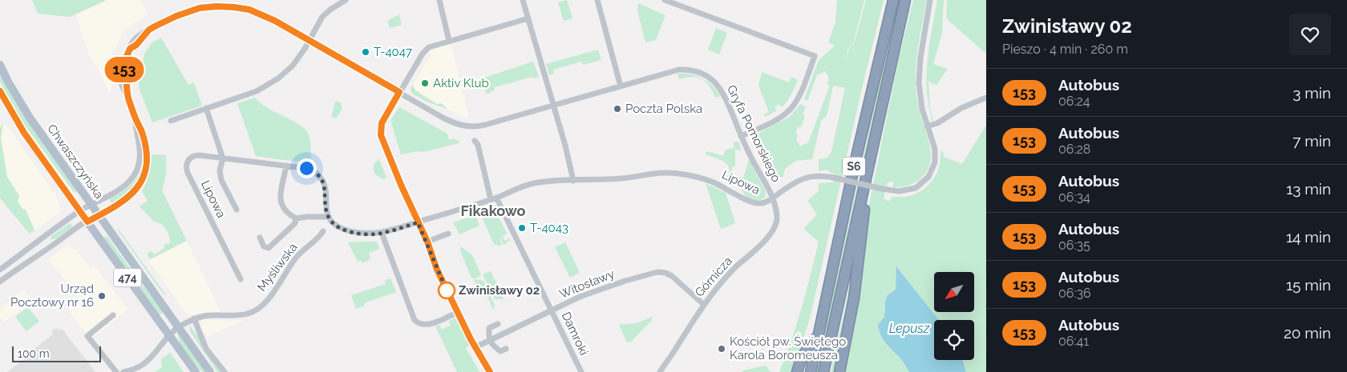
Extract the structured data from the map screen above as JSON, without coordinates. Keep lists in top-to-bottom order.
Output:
{
  "streets": {
    "highway": ["S6"],
    "main road": ["Chwaszczyńska", "474"],
    "street": [
      "Gryfa Pomorskiego",
      "Lipowa",
      "Myśliwska",
      "Górnicza",
      "Witosławy",
      "Damroki"
    ]
  },
  "crossings": [
    ["Gryfa Pomorskiego", "Chwaszczyńska"],
    ["Gryfa Pomorskiego", "Lipowa"],
    ["Gryfa Pomorskiego", "Górnicza"],
    ["Chwaszczyńska", "Myśliwska"],
    ["Lipowa", "Górnicza"],
    ["Lipowa", "Damroki"],
    ["Górnicza", "Witosławy"],
    ["Witosławy", "Damroki"]
  ],
  "districts": ["Fikakowo"],
  "water": ["Lepusz"],
  "places": [
    "T-4047",
    "Aktiv Klub",
    "Poczta Polska",
    "T-4043",
    "Zwinisławy 02",
    "Urząd Pocztowy nr 16",
    "Kościół pw. Świętego Karola Boromeusza"
  ],
  "lines": ["bus line 153"],
  "scale_bar": "100 m",
  "north": "bottom left",
  "page": {
    "on_map": "153",
    "heading": ["Zwinisławy 02", "Pieszo · 4 min · 260 m"],
    "list": [
      {
        "mark": "153",
        "name": "Autobus",
        "note": "06:24",
        "value": "3 min"
      },
      {
        "mark": "153",
        "name": "Autobus",
        "note": "06:28",
        "value": "7 min"
      },
      {
        "mark": "153",
        "name": "Autobus",
        "note": "06:34",
        "value": "13 min"
      },
      {
        "mark": "153",
        "name": "Autobus",
        "note": "06:35",
        "value": "14 min"
      },
      {
        "mark": "153",
        "name": "Autobus",
        "note": "06:36",
        "value": "15 min"
      },
      {
        "mark": "153",
        "name": "Autobus",
        "note": "06:41",
        "value": "20 min"
      }
    ],
    "scale": "100 m"
  }
}
